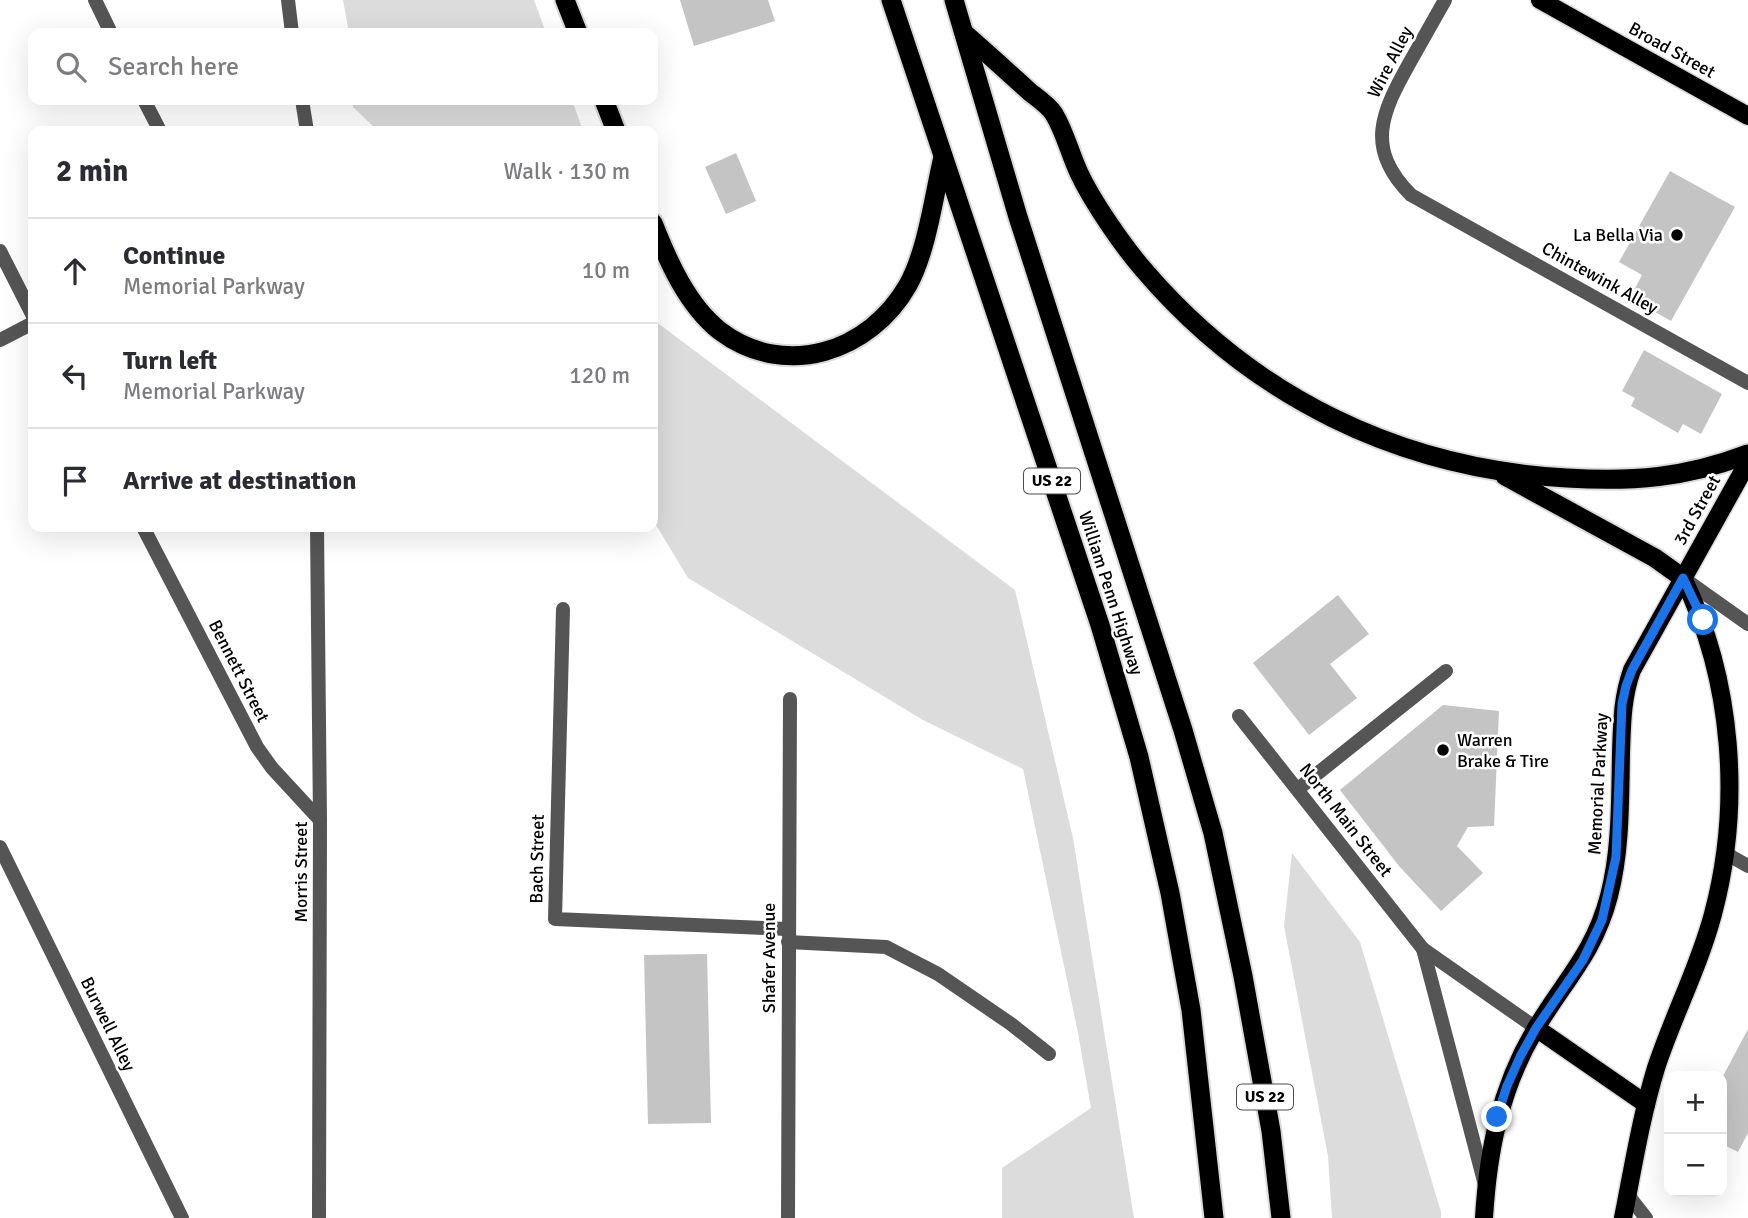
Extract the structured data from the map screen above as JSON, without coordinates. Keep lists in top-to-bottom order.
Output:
{
  "streets": {
    "highway": ["US 22", "William Penn Highway"],
    "main road": ["Broad Street", "3rd Street", "Memorial Parkway"],
    "street": [
      "Wire Alley",
      "Chintewink Alley",
      "Bennett Street",
      "North Main Street",
      "Bach Street",
      "Morris Street",
      "Shafer Avenue",
      "Burwell Alley"
    ]
  },
  "crossings": [
    ["Wire Alley", "Chintewink Alley"],
    ["3rd Street", "Memorial Parkway"],
    ["Bennett Street", "Morris Street"],
    ["Bach Street", "Shafer Avenue"]
  ],
  "places": ["La Bella Via", "Warren Brake & Tire"],
  "page": {
    "search": "Search here",
    "heading": ["2 min", "Walk · 130 m"],
    "list": [
      ["Continue", "Memorial Parkway", "10 m"],
      ["Turn left", "Memorial Parkway", "120 m"],
      "Arrive at destination"
    ],
    "map_buttons": ["+", "−"]
  }
}
